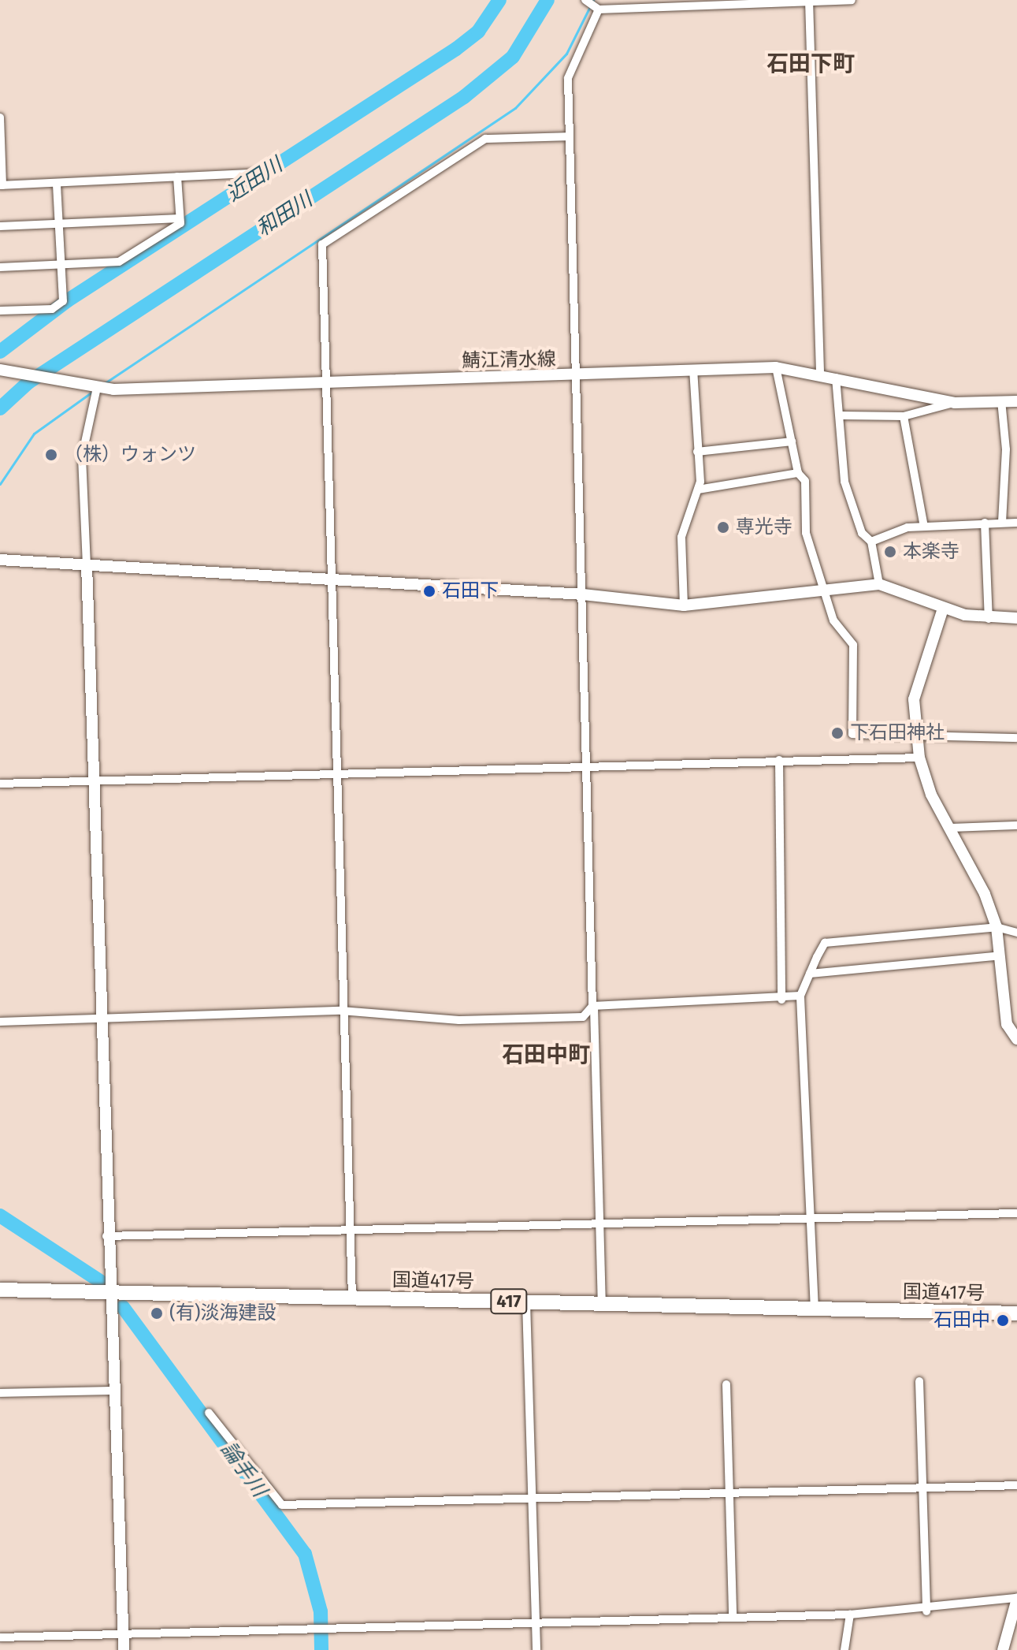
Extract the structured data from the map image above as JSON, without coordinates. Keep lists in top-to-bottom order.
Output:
{
  "streets": {
    "highway": ["国道417号", "417"],
    "street": ["鯖江清水線"]
  },
  "districts": ["石田下町", "石田中町"],
  "water": ["近田川", "和田川", "論手川"],
  "places": [
    "（株）ウォンツ",
    "専光寺",
    "本楽寺",
    "石田下",
    "下石田神社",
    "(有)淡海建設",
    "石田中"
  ]
}
